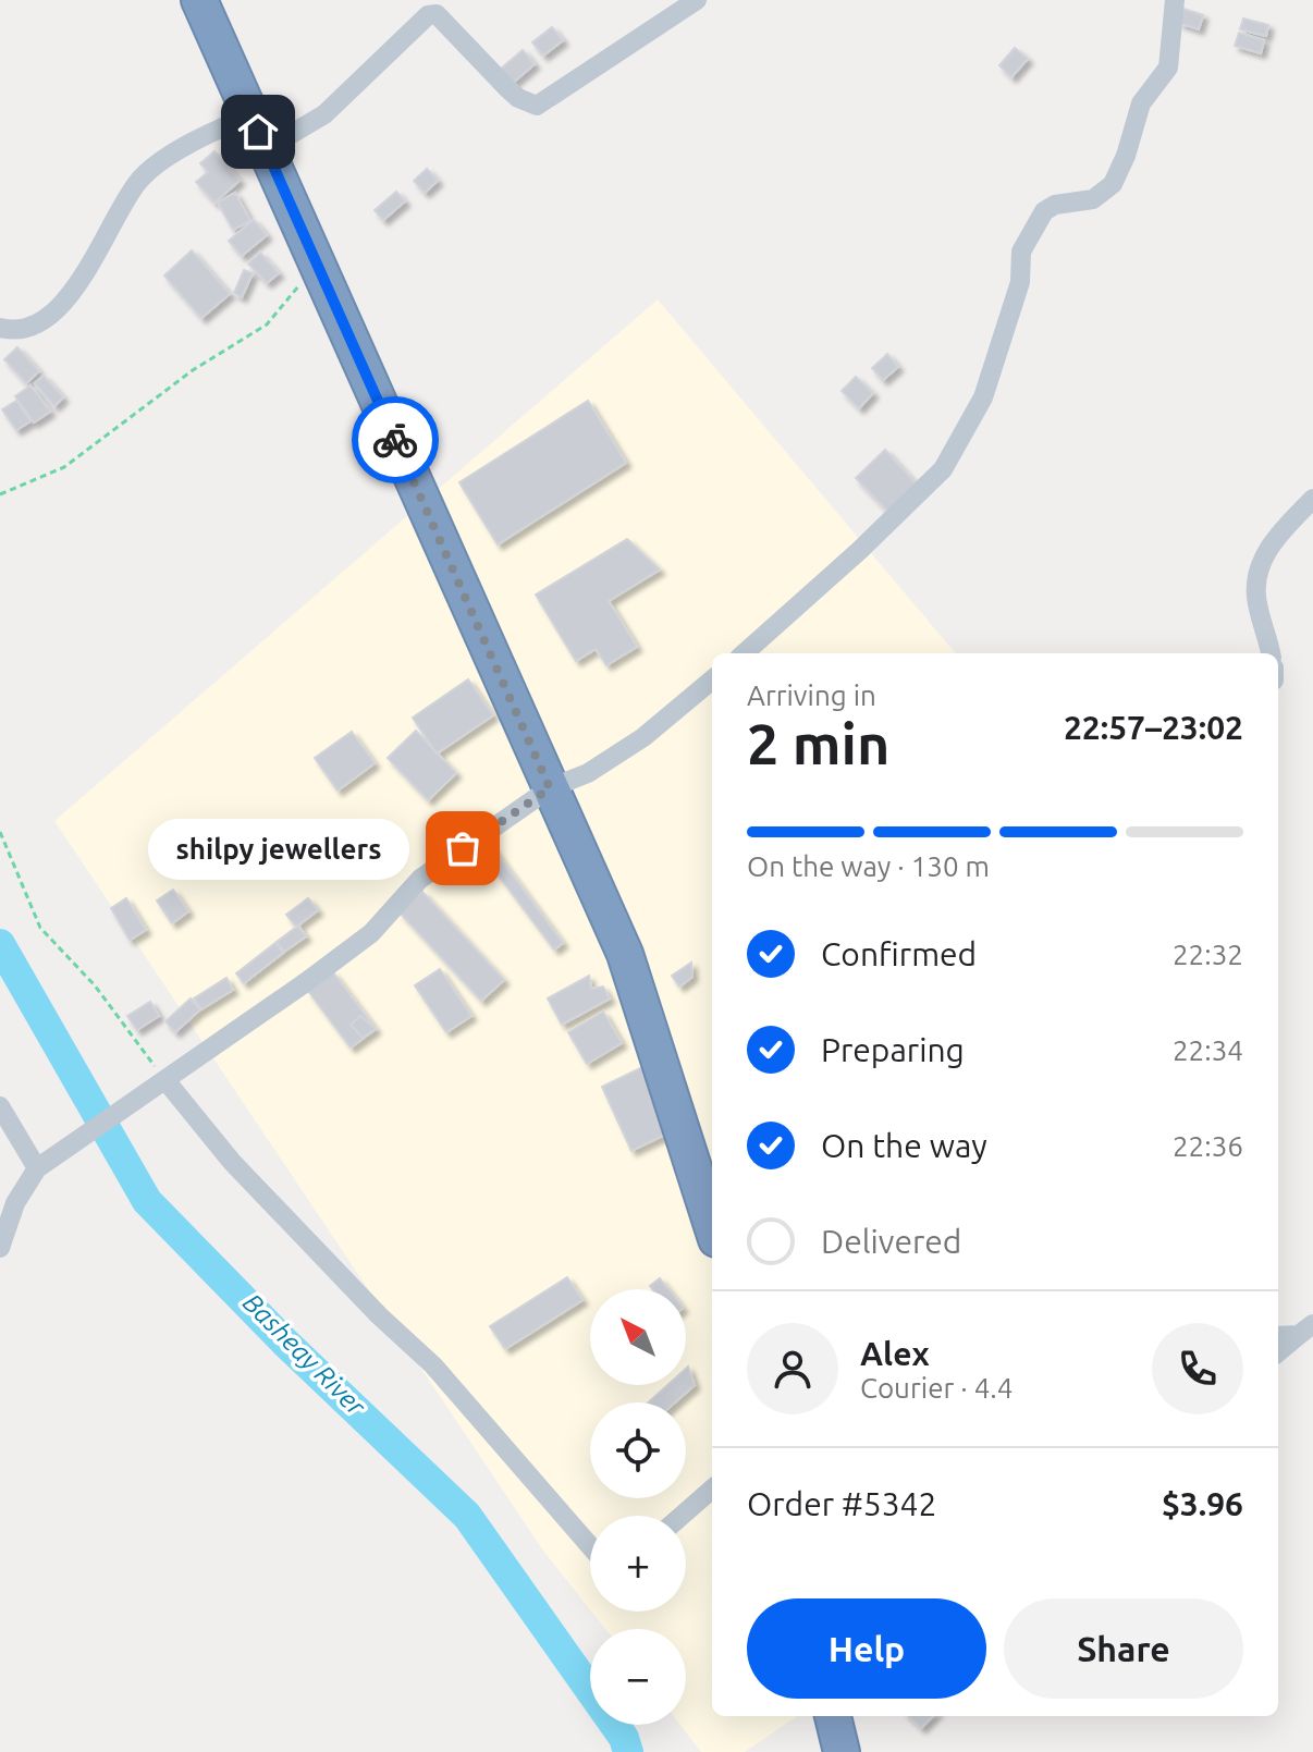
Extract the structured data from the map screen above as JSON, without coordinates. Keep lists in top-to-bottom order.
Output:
{
  "water": ["Basheay River"],
  "places": ["shilpy jewellers"],
  "north": "top left",
  "page": {
    "heading": ["2 min", "Arriving in", "22:57–23:02"],
    "panel": [
      "Alex",
      "Courier · 4.4",
      "Order #5342",
      "$3.96"
    ],
    "bar": "On the way · 130 m",
    "bubble": "shilpy jewellers",
    "list": [
      ["Confirmed", "22:32"],
      ["Preparing", "22:34"],
      ["On the way", "22:36"],
      "Delivered"
    ],
    "map_buttons": ["+", "−"],
    "buttons": ["Help", "Share"]
  }
}
